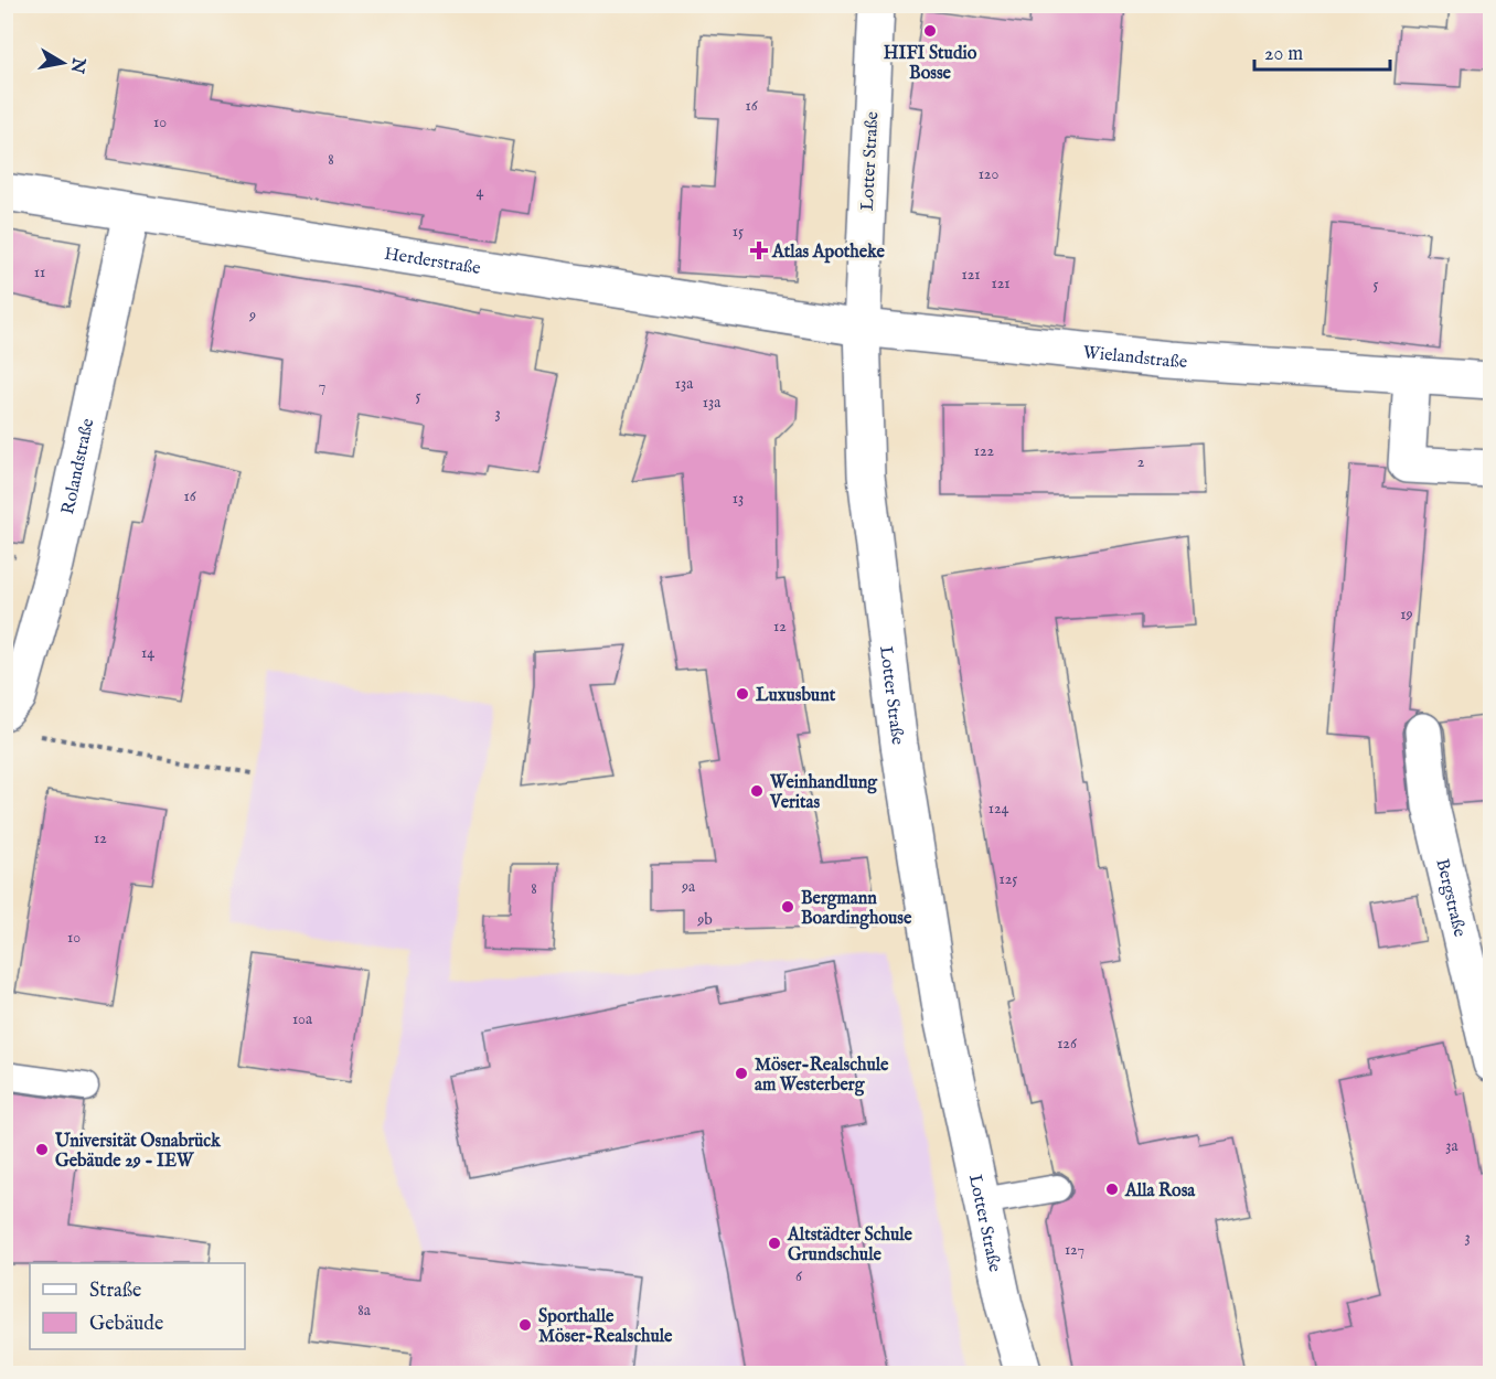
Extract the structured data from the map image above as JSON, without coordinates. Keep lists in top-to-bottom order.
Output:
{
  "streets": {
    "street": [
      "Lotter Straße",
      "Herderstraße",
      "Wielandstraße",
      "Rolandstraße",
      "Bergstraße"
    ]
  },
  "crossings": [
    ["Lotter Straße", "Herderstraße"],
    ["Lotter Straße", "Wielandstraße"],
    ["Herderstraße", "Wielandstraße"],
    ["Herderstraße", "Rolandstraße"]
  ],
  "places": {
    "other": [
      "HIFI Studio Bosse",
      "Luxusbunt",
      "Weinhandlung Veritas",
      "Bergmann Boardinghouse",
      "Möser-Realschule am Westerberg",
      "Universität Osnabrück Gebäude 29 - IEW",
      "Alla Rosa",
      "Altstädter Schule Grundschule",
      "Sporthalle Möser-Realschule"
    ],
    "health": ["Atlas Apotheke"]
  },
  "house_numbers": [
    "16",
    "10",
    "8",
    "120",
    "4",
    "15",
    "11",
    "121",
    "121",
    "5",
    "9",
    "13a",
    "7",
    "5",
    "13a",
    "3",
    "122",
    "2",
    "16",
    "13",
    "19",
    "12",
    "14",
    "124",
    "12",
    "125",
    "9a",
    "8",
    "9b",
    "10",
    "10a",
    "126",
    "3a",
    "3",
    "127",
    "6",
    "8a"
  ],
  "legend": ["Straße", "Gebäude"],
  "scale_bar": "20 m",
  "north": "right"
}
